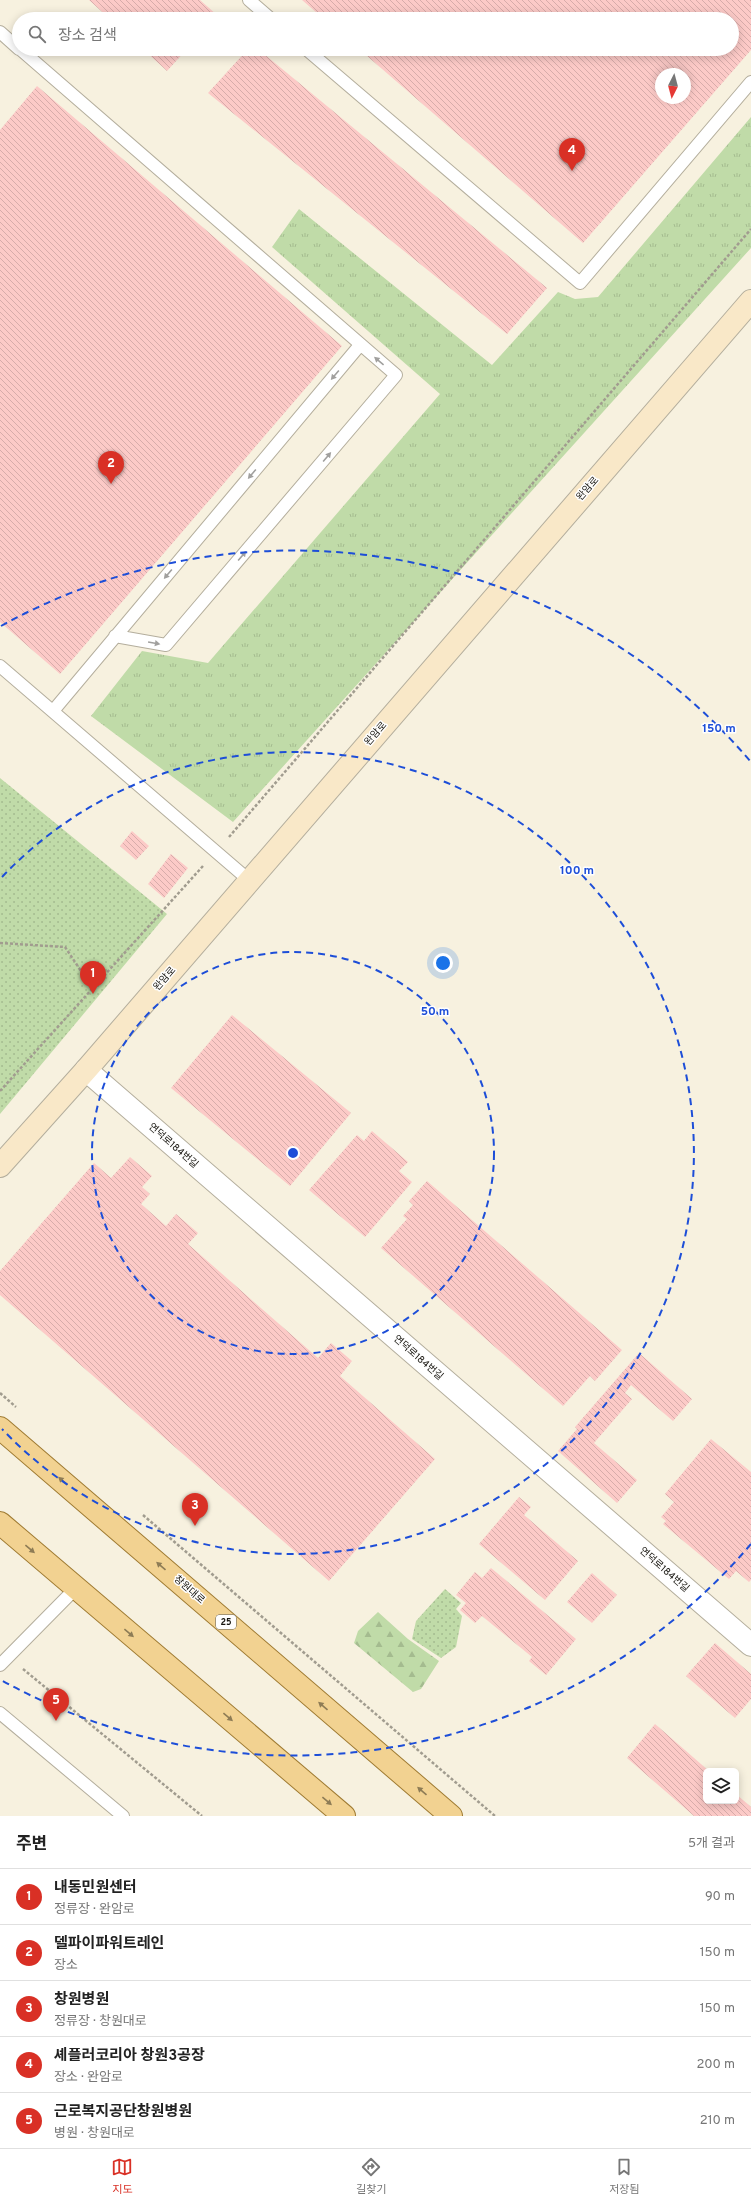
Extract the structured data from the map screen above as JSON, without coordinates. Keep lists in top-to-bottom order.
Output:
{
  "streets": {
    "main road": ["완암로", "창원대로", "25"],
    "street": ["연덕로184번길"]
  },
  "crossings": [
    ["완암로", "연덕로184번길"]
  ],
  "north": "bottom",
  "page": {
    "search": "장소 검색",
    "pins": [
      "4",
      "2",
      "1",
      "3",
      "5"
    ],
    "heading": ["주변", "5개 결과"],
    "list": [
      {
        "mark": "1",
        "name": "내동민원센터",
        "note": "정류장 · 완암로",
        "value": "90 m"
      },
      {
        "mark": "2",
        "name": "델파이파워트레인",
        "note": "장소",
        "value": "150 m"
      },
      {
        "mark": "3",
        "name": "창원병원",
        "note": "정류장 · 창원대로",
        "value": "150 m"
      },
      {
        "mark": "4",
        "name": "셰플러코리아 창원3공장",
        "note": "장소 · 완암로",
        "value": "200 m"
      },
      {
        "mark": "5",
        "name": "근로복지공단창원병원",
        "note": "병원 · 창원대로",
        "value": "210 m"
      }
    ],
    "nav": ["지도", "길찾기", "저장됨"]
  },
  "rings": ["150 m", "100 m", "50 m"]
}
